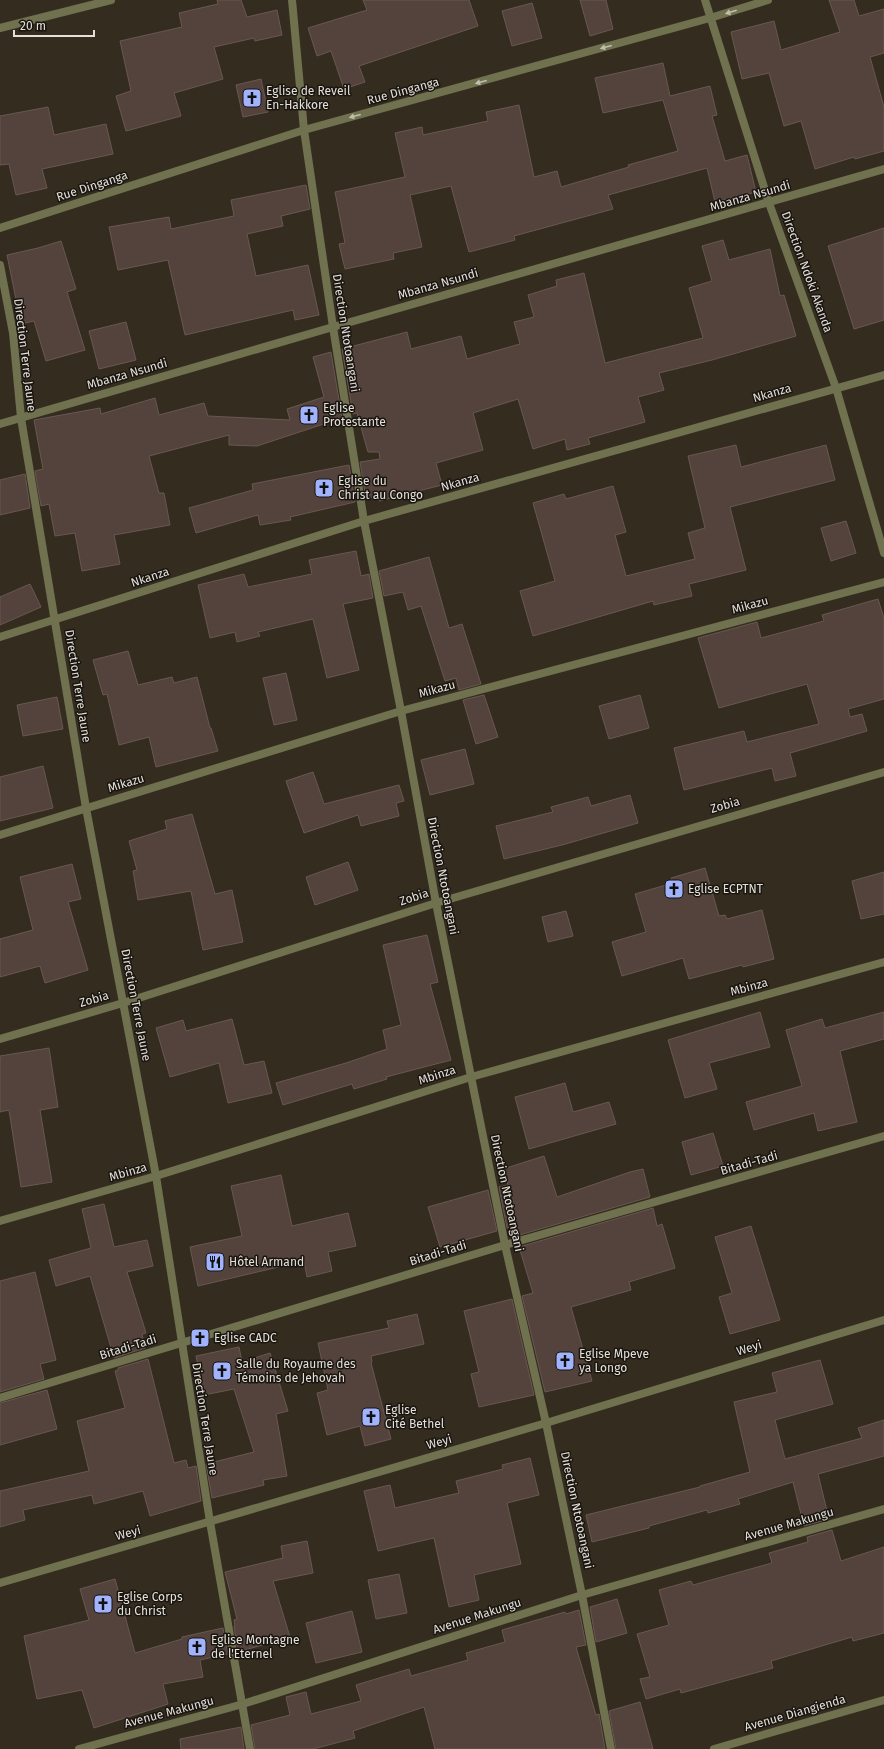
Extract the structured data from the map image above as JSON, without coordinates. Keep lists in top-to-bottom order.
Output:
{
  "streets": {
    "street": [
      "Rue Dinganga",
      "Mbanza Nsundi",
      "Direction Ndoki Akanda",
      "Direction Ntotoangani",
      "Direction Terre Jaune",
      "Nkanza",
      "Mikazu",
      "Zobia",
      "Mbinza",
      "Bitadi-Tadi",
      "Weyi",
      "Avenue Makungu",
      "Avenue Diangienda"
    ]
  },
  "crossings": [
    ["Rue Dinganga", "Direction Ndoki Akanda"],
    ["Rue Dinganga", "Direction Ntotoangani"],
    ["Mbanza Nsundi", "Direction Ndoki Akanda"],
    ["Mbanza Nsundi", "Direction Ntotoangani"],
    ["Mbanza Nsundi", "Direction Terre Jaune"],
    ["Direction Ndoki Akanda", "Nkanza"],
    ["Direction Ntotoangani", "Nkanza"],
    ["Direction Ntotoangani", "Mikazu"],
    ["Direction Ntotoangani", "Zobia"],
    ["Direction Ntotoangani", "Mbinza"],
    ["Direction Ntotoangani", "Bitadi-Tadi"],
    ["Direction Ntotoangani", "Weyi"],
    ["Direction Ntotoangani", "Avenue Makungu"],
    ["Direction Terre Jaune", "Nkanza"],
    ["Direction Terre Jaune", "Mikazu"],
    ["Direction Terre Jaune", "Zobia"],
    ["Direction Terre Jaune", "Mbinza"],
    ["Direction Terre Jaune", "Bitadi-Tadi"],
    ["Direction Terre Jaune", "Weyi"],
    ["Direction Terre Jaune", "Avenue Makungu"]
  ],
  "one_way": ["Rue Dinganga"],
  "places": {
    "church": [
      "Eglise de Reveil En-Hakkore",
      "Eglise Protestante",
      "Eglise du Christ au Congo",
      "Eglise ECPTNT",
      "Eglise CADC",
      "Eglise Mpeve ya Longo",
      "Salle du Royaume des Témoins de Jehovah",
      "Eglise Cité Bethel",
      "Eglise Corps du Christ",
      "Eglise Montagne de l'Eternel"
    ],
    "restaurant": ["Hôtel Armand"]
  },
  "scale_bar": "20 m"
}
